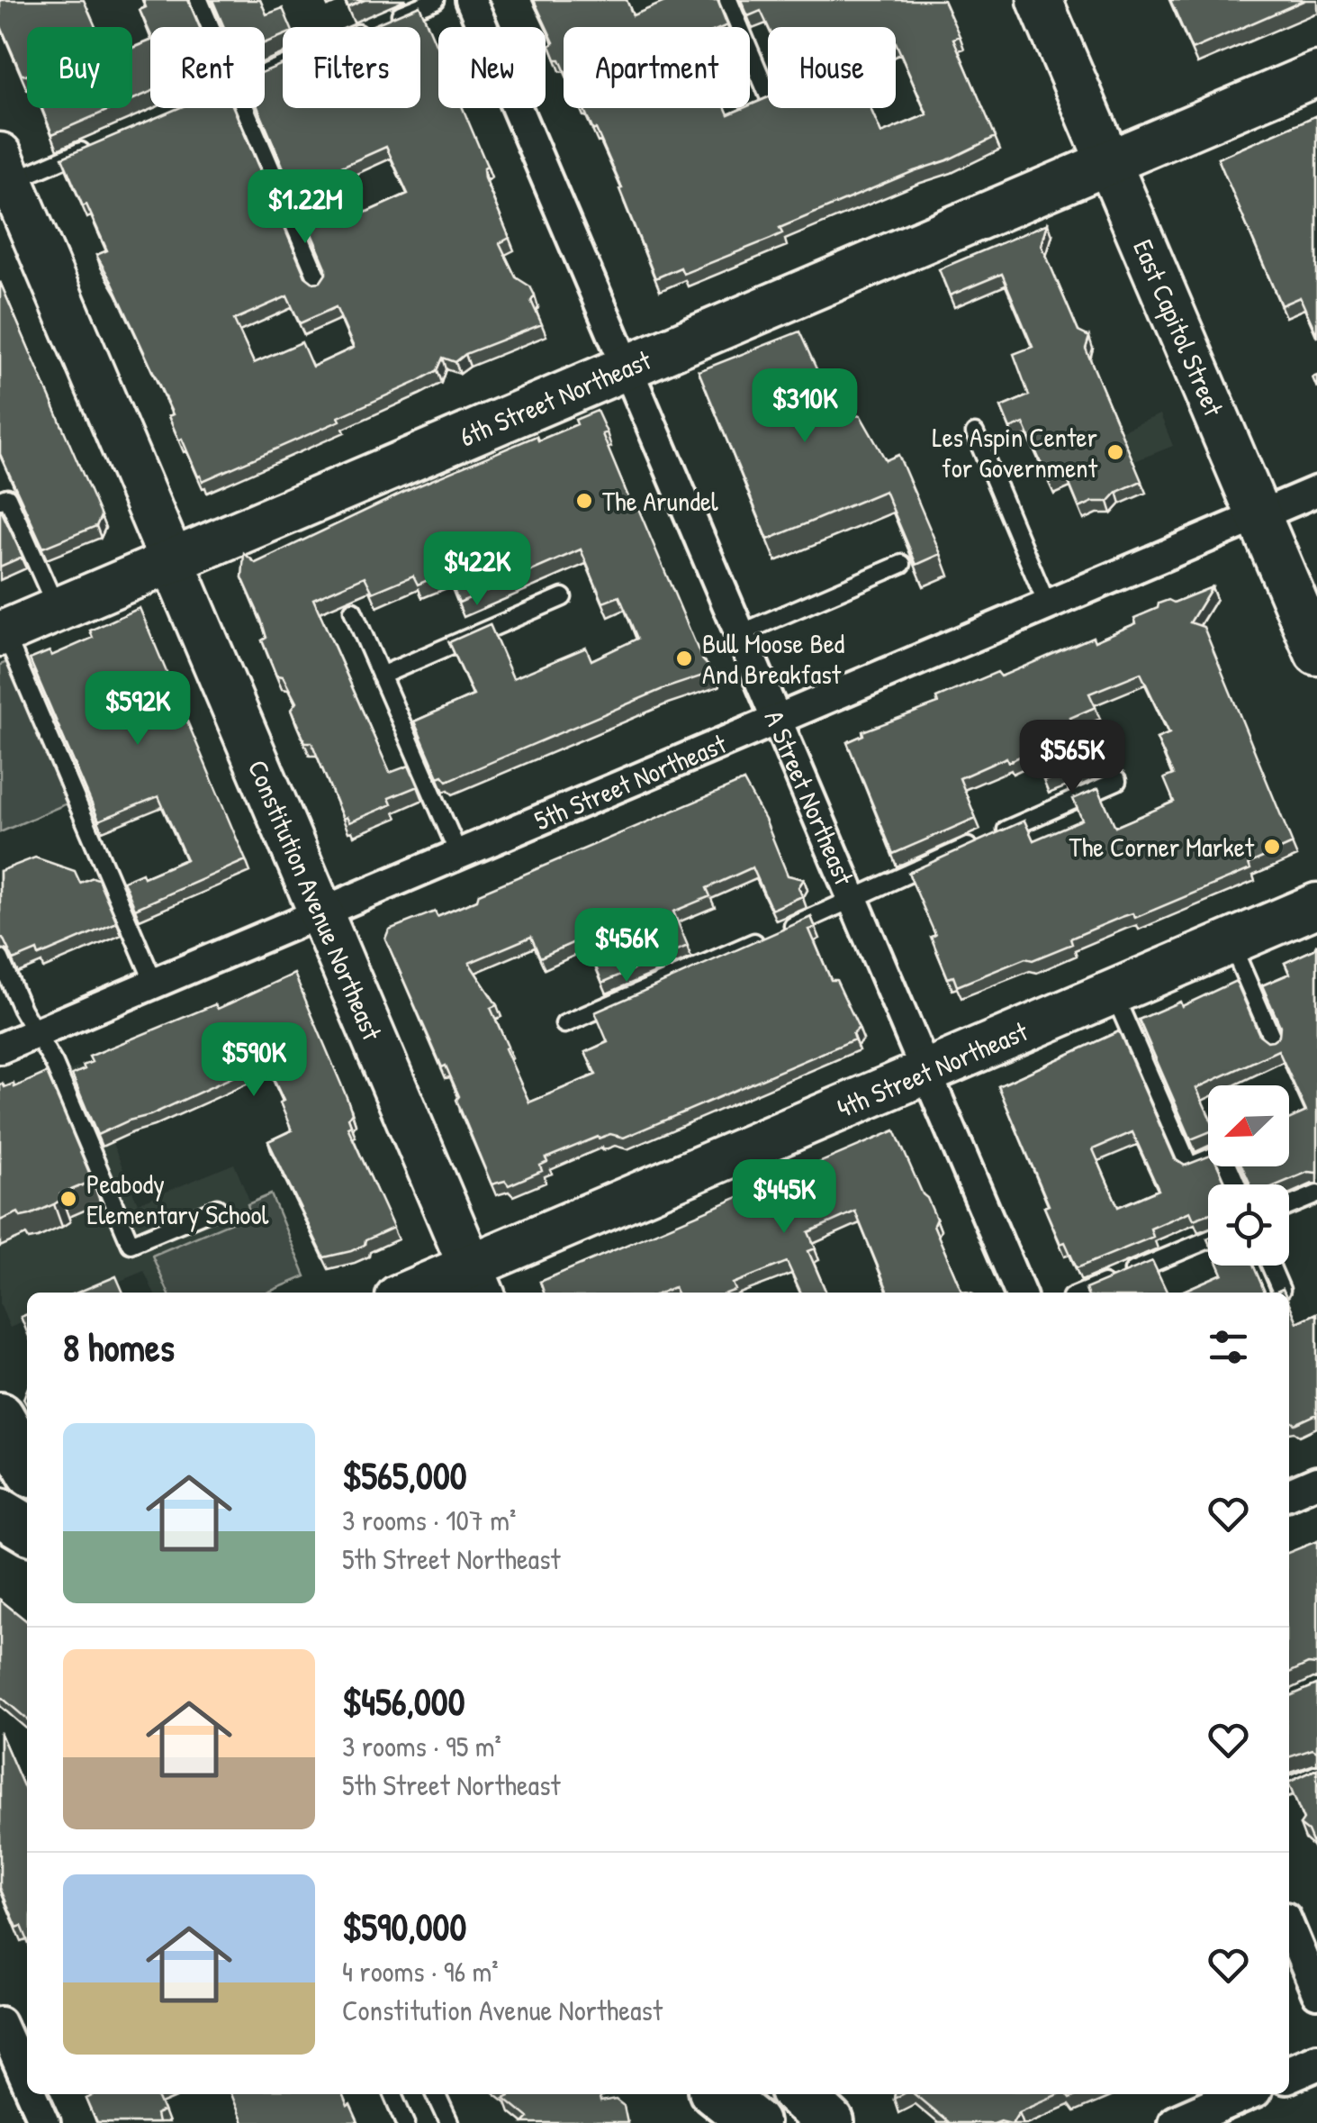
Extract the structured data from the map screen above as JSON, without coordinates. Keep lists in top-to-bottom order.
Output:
{
  "streets": {
    "main road": [
      "East Capitol Street",
      "6th Street Northeast",
      "Constitution Avenue Northeast",
      "4th Street Northeast"
    ],
    "street": ["5th Street Northeast", "A Street Northeast"]
  },
  "crossings": [
    ["East Capitol Street", "6th Street Northeast"],
    ["East Capitol Street", "5th Street Northeast"],
    ["6th Street Northeast", "A Street Northeast"],
    ["6th Street Northeast", "Constitution Avenue Northeast"],
    ["5th Street Northeast", "A Street Northeast"],
    ["5th Street Northeast", "Constitution Avenue Northeast"],
    ["A Street Northeast", "4th Street Northeast"],
    ["Constitution Avenue Northeast", "4th Street Northeast"]
  ],
  "places": [
    "Les Aspin Center for Government",
    "The Arundel",
    "Bull Moose Bed And Breakfast",
    "The Corner Market",
    "Peabody Elementary School"
  ],
  "north": "bottom left",
  "page": {
    "chip": [
      "Buy",
      "Rent",
      "Filters",
      "New",
      "Apartment",
      "House"
    ],
    "price": [
      "$1.22M",
      "$310K",
      "$422K",
      "$592K",
      "$565K",
      "$456K",
      "$590K",
      "$445K"
    ],
    "heading": "8 homes",
    "list": [
      {
        "name": "$565,000",
        "note": "3 rooms · 107 m² · 5th Street Northeast"
      },
      {
        "name": "$456,000",
        "note": "3 rooms · 95 m² · 5th Street Northeast"
      },
      {
        "name": "$590,000",
        "note": "4 rooms · 96 m² · Constitution Avenue Northeast"
      }
    ]
  }
}
